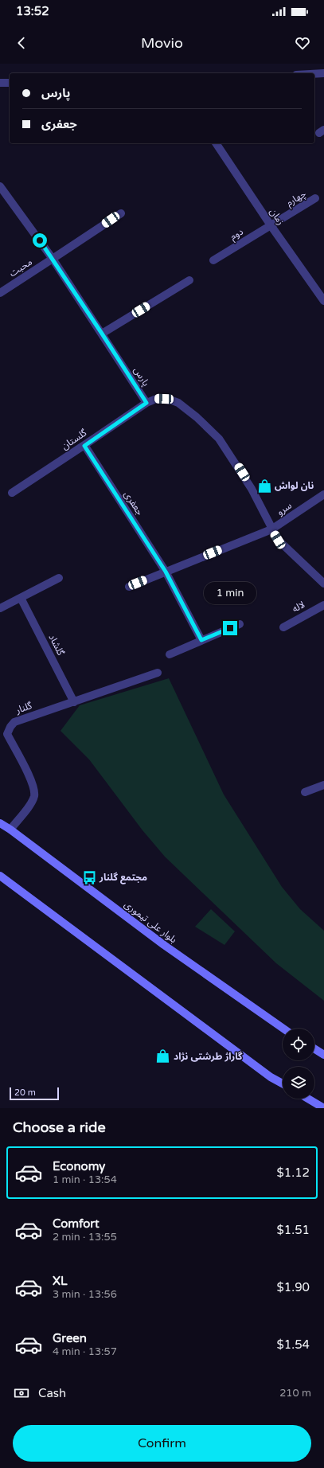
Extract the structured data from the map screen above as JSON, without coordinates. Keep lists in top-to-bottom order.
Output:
{
  "streets": {
    "main road": ["بلوار علی تیموری"],
    "street": [
      "چهارم",
      "زمان",
      "دوم",
      "محبت",
      "پارس",
      "گلستان",
      "جعفری",
      "سرو",
      "لاله",
      "گلشاد",
      "گلنار"
    ]
  },
  "crossings": [
    ["چهارم", "زمان"],
    ["چهارم", "دوم"],
    ["زمان", "دوم"],
    ["محبت", "پارس"],
    ["پارس", "گلستان"],
    ["گلستان", "جعفری"],
    ["گلشاد", "گلنار"],
    ["گلنار", "بلوار علی تیموری"]
  ],
  "places": {
    "shop": ["نان لواش", "گاراژ طرشتی نژاد"],
    "bus stop": ["مجتمع گلنار"]
  },
  "scale_bar": "20 m",
  "page": {
    "status": "13:52",
    "header": "Movio",
    "banner": ["پارس", "جعفری"],
    "bubble": "1 min",
    "scale": "20 m",
    "heading": "Choose a ride",
    "list": [
      {
        "name": "Economy",
        "note": "1 min · 13:54",
        "value": "$1.12"
      },
      {
        "name": "Comfort",
        "note": "2 min · 13:55",
        "value": "$1.51"
      },
      {
        "name": "XL",
        "note": "3 min · 13:56",
        "value": "$1.90"
      },
      {
        "name": "Green",
        "note": "4 min · 13:57",
        "value": "$1.54"
      }
    ],
    "pay": ["Cash", "210 m"],
    "buttons": "Confirm"
  }
}
